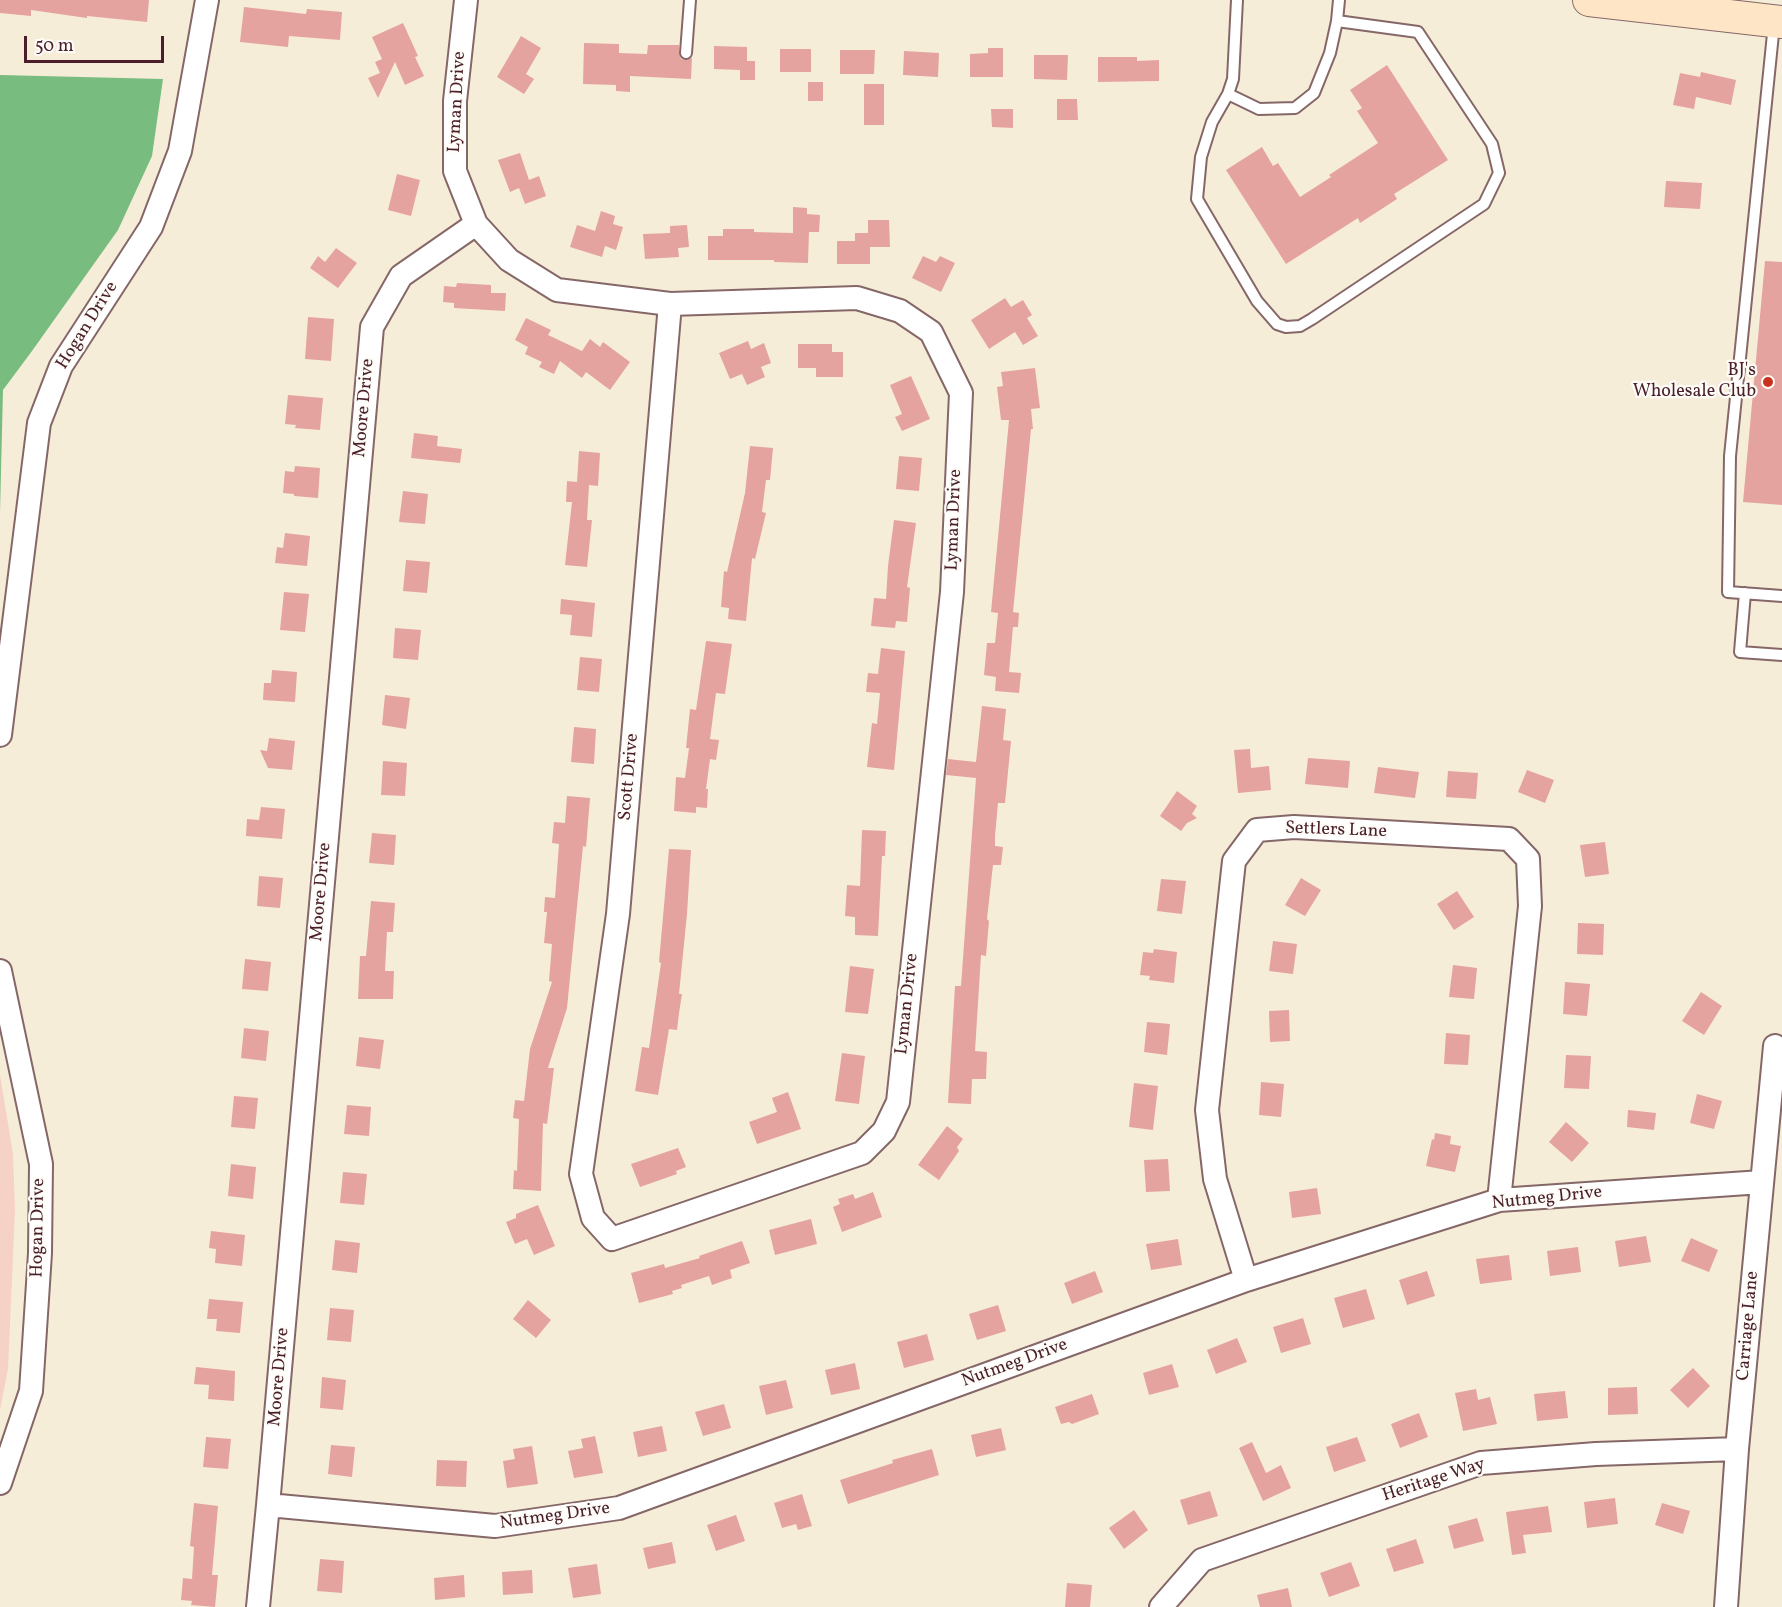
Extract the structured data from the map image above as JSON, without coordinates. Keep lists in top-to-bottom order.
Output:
{
  "streets": {
    "street": [
      "Lyman Drive",
      "Hogan Drive",
      "Moore Drive",
      "Scott Drive",
      "Settlers Lane",
      "Nutmeg Drive",
      "Carriage Lane",
      "Heritage Way"
    ]
  },
  "crossings": [
    ["Lyman Drive", "Moore Drive"],
    ["Lyman Drive", "Scott Drive"],
    ["Moore Drive", "Nutmeg Drive"],
    ["Settlers Lane", "Nutmeg Drive"],
    ["Nutmeg Drive", "Carriage Lane"],
    ["Carriage Lane", "Heritage Way"]
  ],
  "places": ["BJ's Wholesale Club"],
  "scale_bar": "50 m"
}
